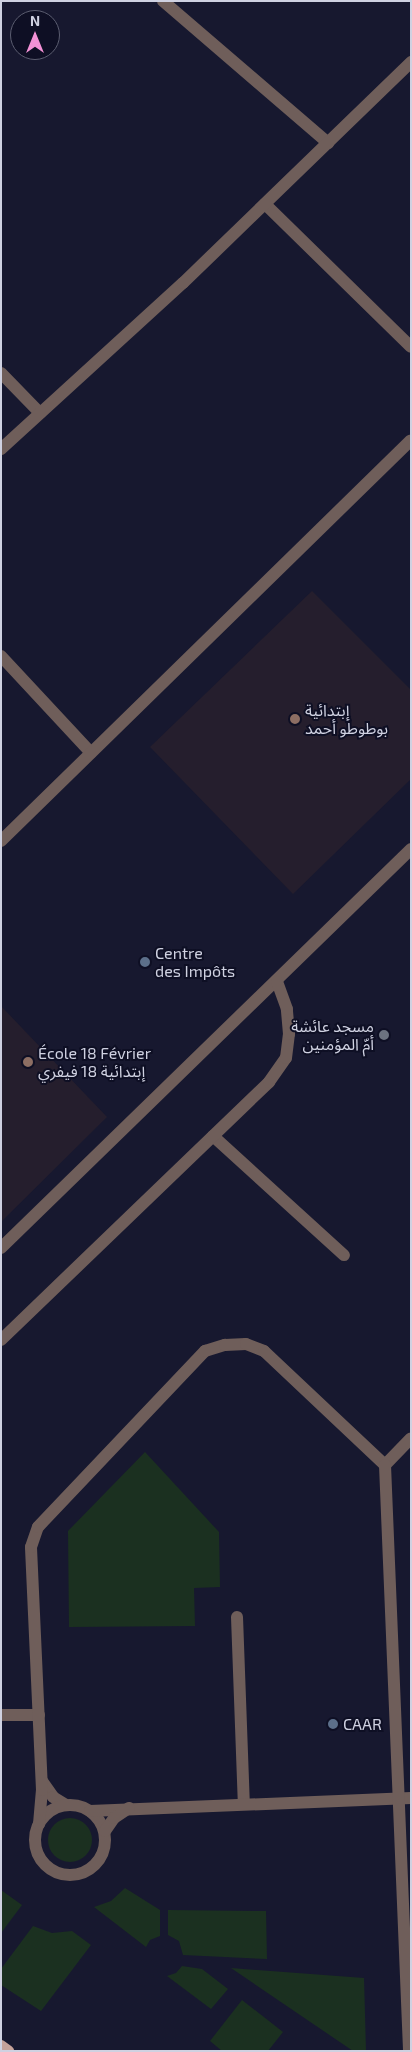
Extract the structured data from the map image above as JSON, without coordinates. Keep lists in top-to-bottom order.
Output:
{
  "places": [
    "إبتدائية بوطوطو أحمد",
    "Centre des Impôts",
    "مسجد عائشة أمّ المؤمنين",
    "École 18 Février إبتدائية 18 فيفري",
    "CAAR"
  ],
  "north": "top"
}
